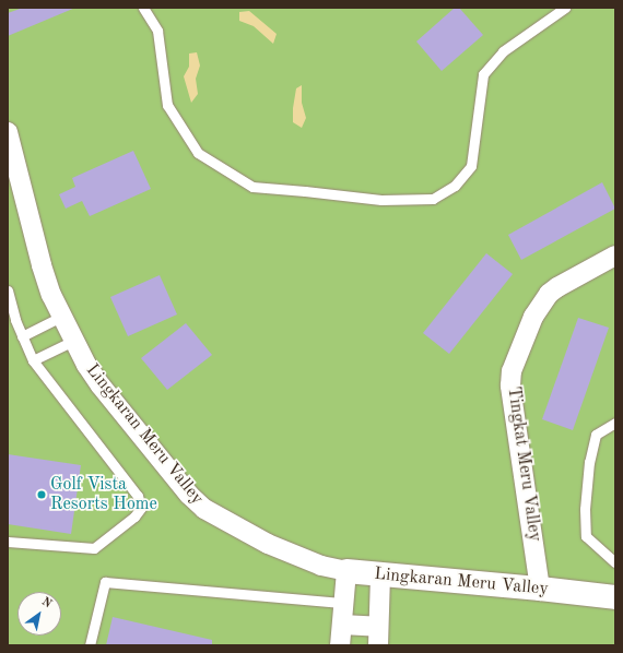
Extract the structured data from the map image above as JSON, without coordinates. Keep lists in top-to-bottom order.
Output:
{
  "streets": {
    "street": ["Lingkaran Meru Valley", "Tingkat Meru Valley"]
  },
  "crossings": [
    ["Lingkaran Meru Valley", "Tingkat Meru Valley"]
  ],
  "places": ["Golf Vista Resorts Home"],
  "north": "top right"
}
